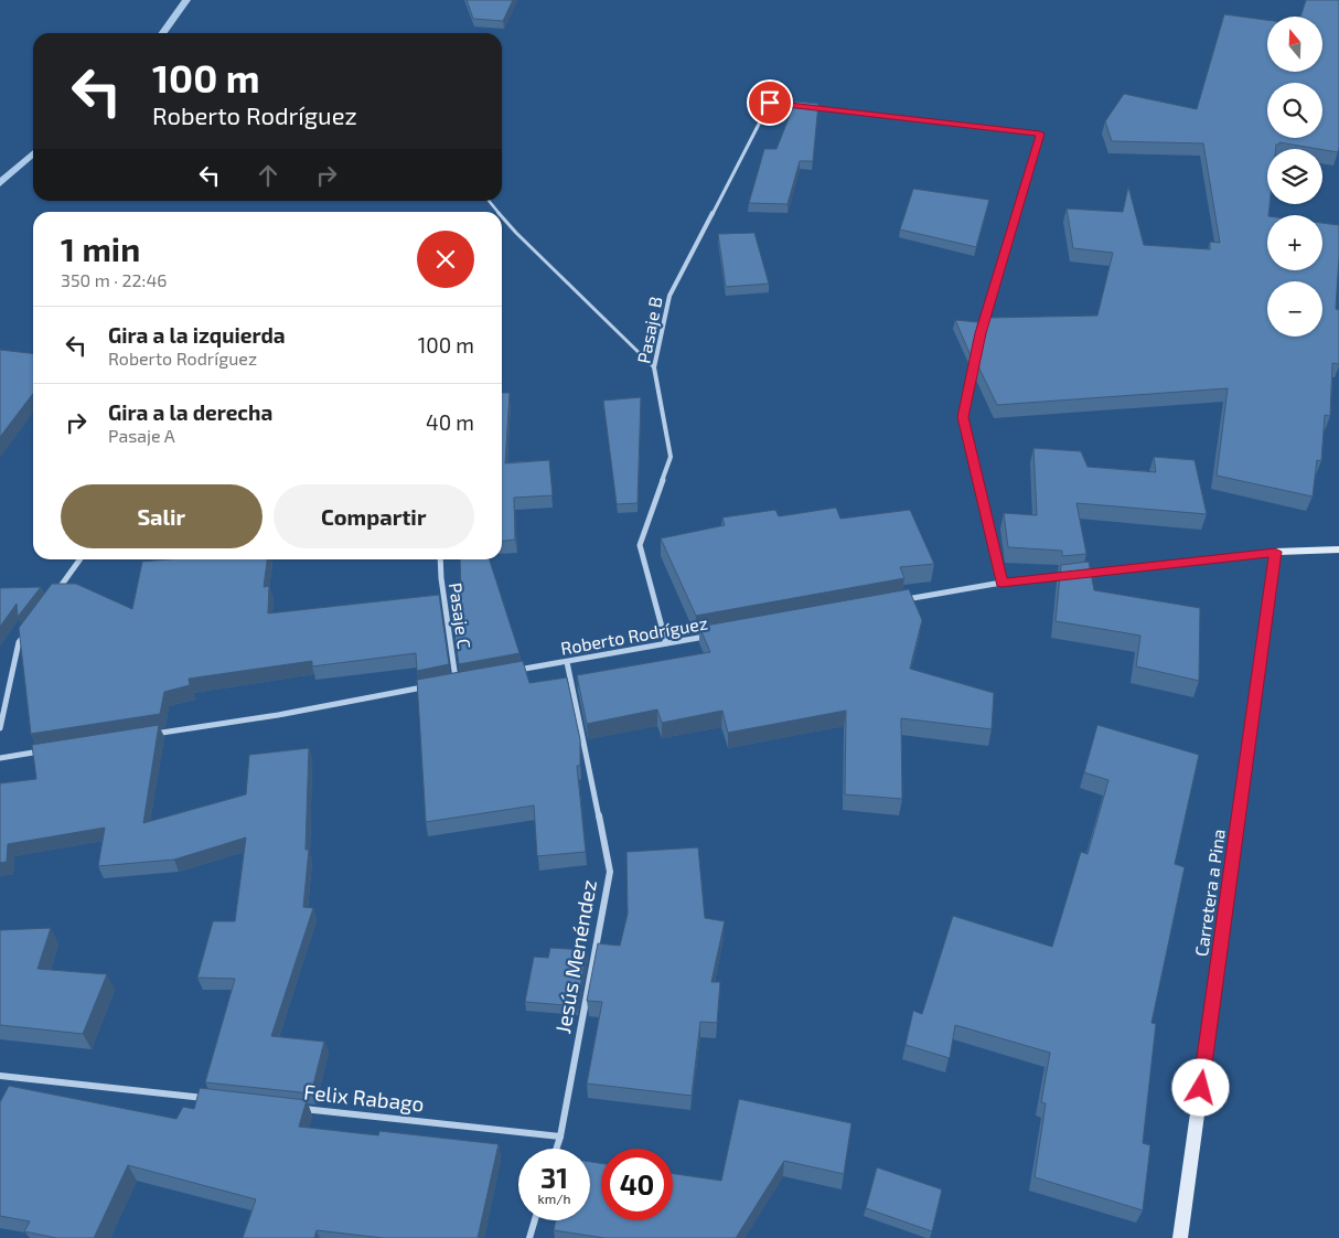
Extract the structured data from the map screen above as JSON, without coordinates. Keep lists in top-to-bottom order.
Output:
{
  "streets": {
    "street": [
      "Pasaje B",
      "Pasaje C",
      "Roberto Rodríguez",
      "Carretera a Pina",
      "Jesús Menéndez",
      "Felix Rabago"
    ]
  },
  "crossings": [
    ["Pasaje B", "Roberto Rodríguez"],
    ["Roberto Rodríguez", "Jesús Menéndez"],
    ["Jesús Menéndez", "Felix Rabago"]
  ],
  "north": "top",
  "page": {
    "map_buttons": ["+", "−"],
    "turn": ["100 m", "Roberto Rodríguez"],
    "heading": ["1 min", "350 m · 22:46"],
    "list": [
      {
        "name": "Gira a la izquierda",
        "note": "Roberto Rodríguez",
        "value": "100 m"
      },
      {
        "name": "Gira a la derecha",
        "note": "Pasaje A",
        "value": "40 m"
      }
    ],
    "buttons": ["Salir", "Compartir"],
    "speed": "31 km/h",
    "limit": "40"
  }
}
